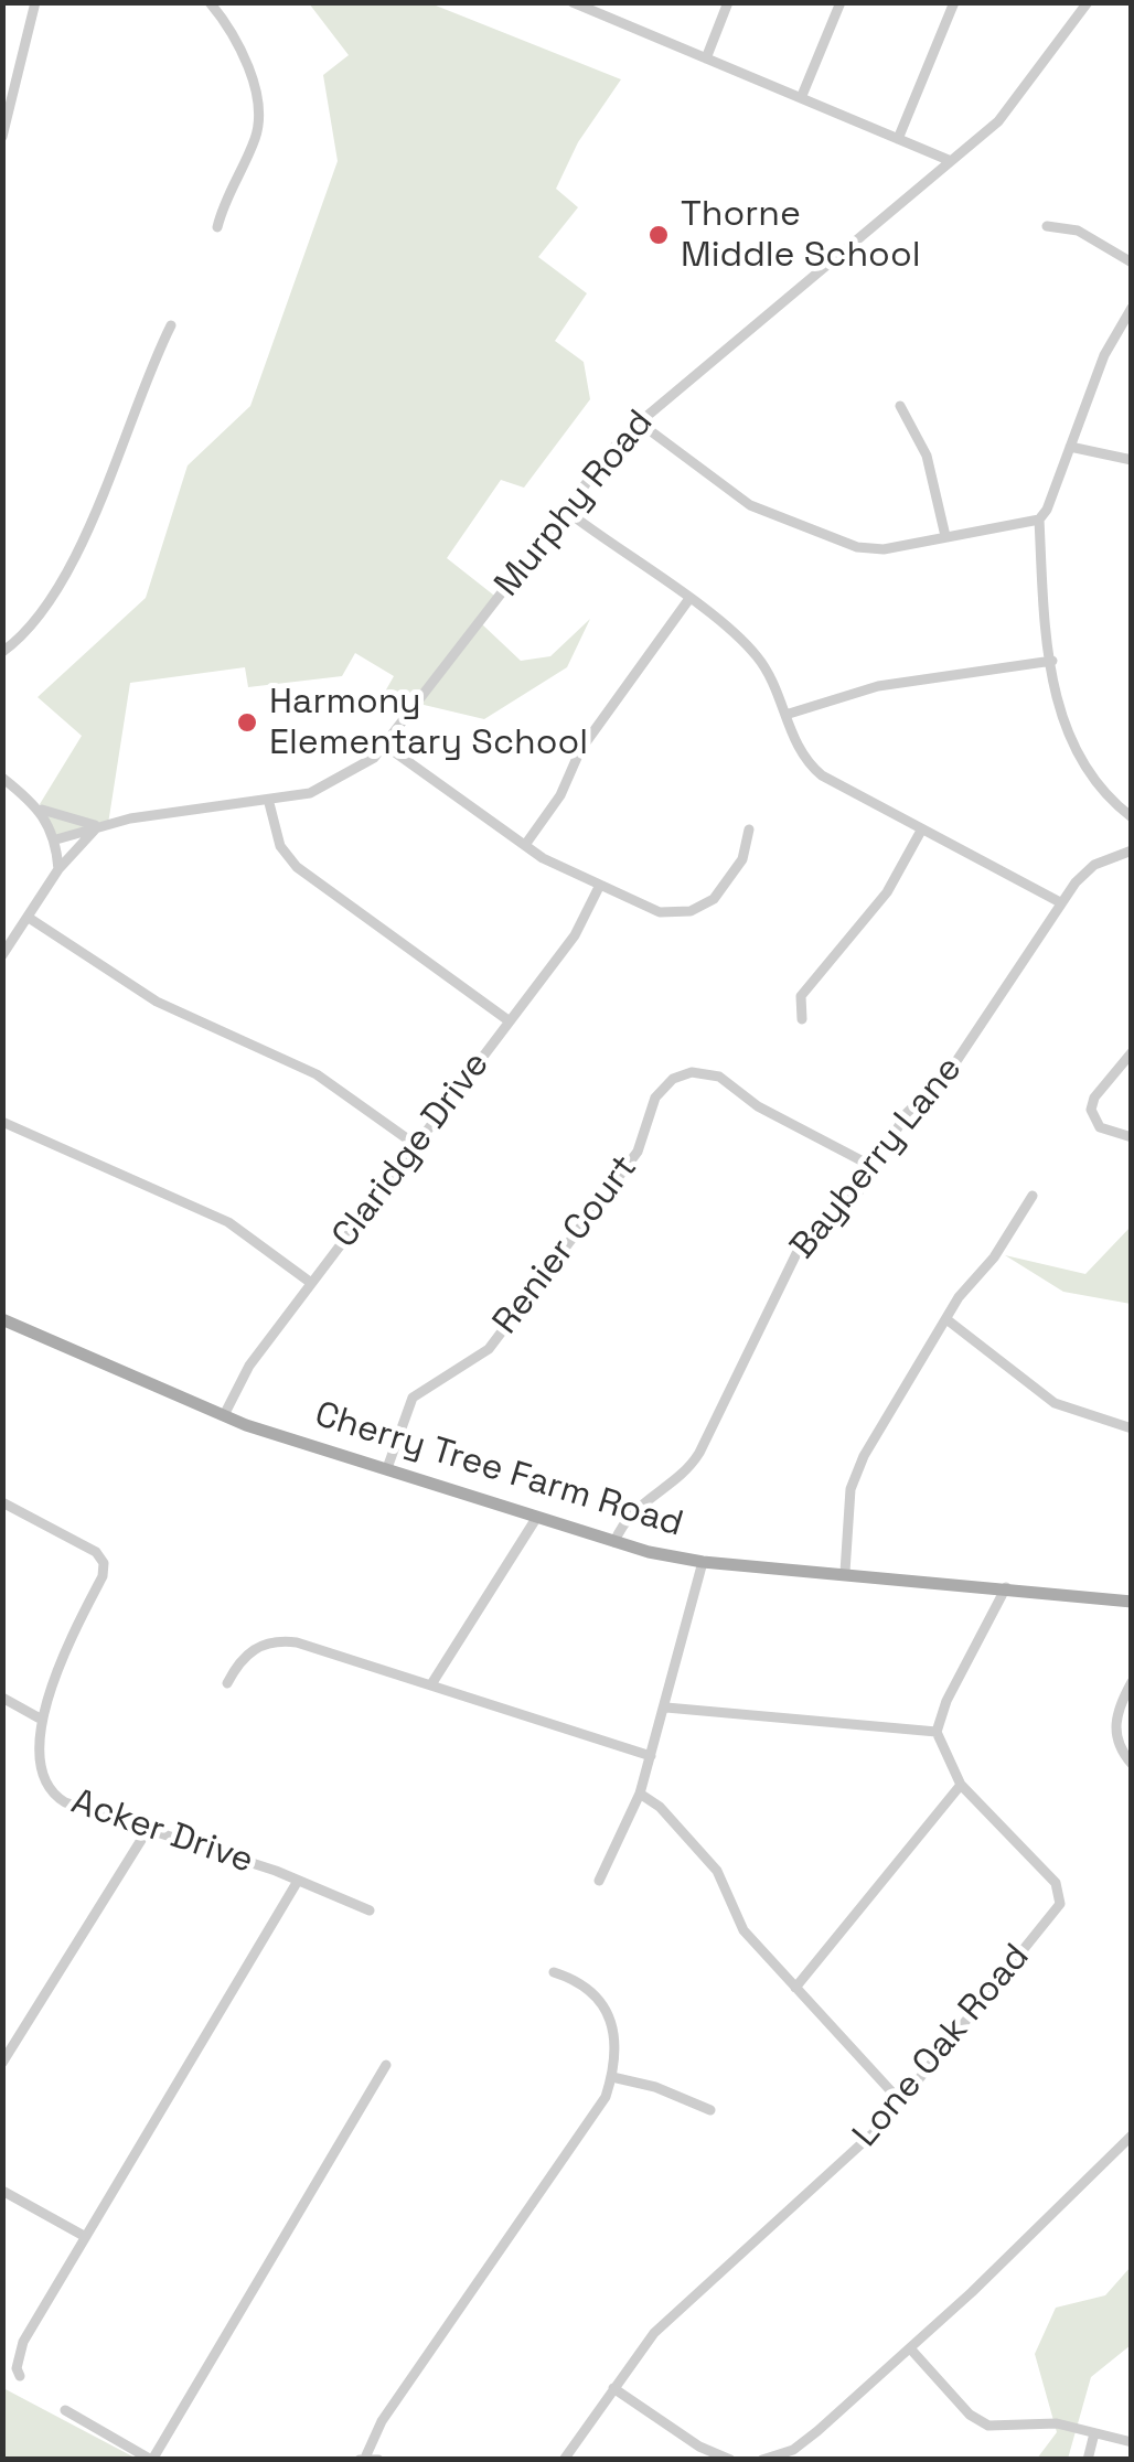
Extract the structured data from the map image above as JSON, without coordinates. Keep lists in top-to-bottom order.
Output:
{
  "streets": {
    "main road": ["Cherry Tree Farm Road"],
    "street": [
      "Murphy Road",
      "Claridge Drive",
      "Bayberry Lane",
      "Renier Court",
      "Acker Drive",
      "Lone Oak Road"
    ]
  },
  "crossings": [
    ["Claridge Drive", "Cherry Tree Farm Road"],
    ["Bayberry Lane", "Renier Court"],
    ["Bayberry Lane", "Cherry Tree Farm Road"],
    ["Renier Court", "Cherry Tree Farm Road"]
  ],
  "places": ["Thorne Middle School", "Harmony Elementary School"]
}
